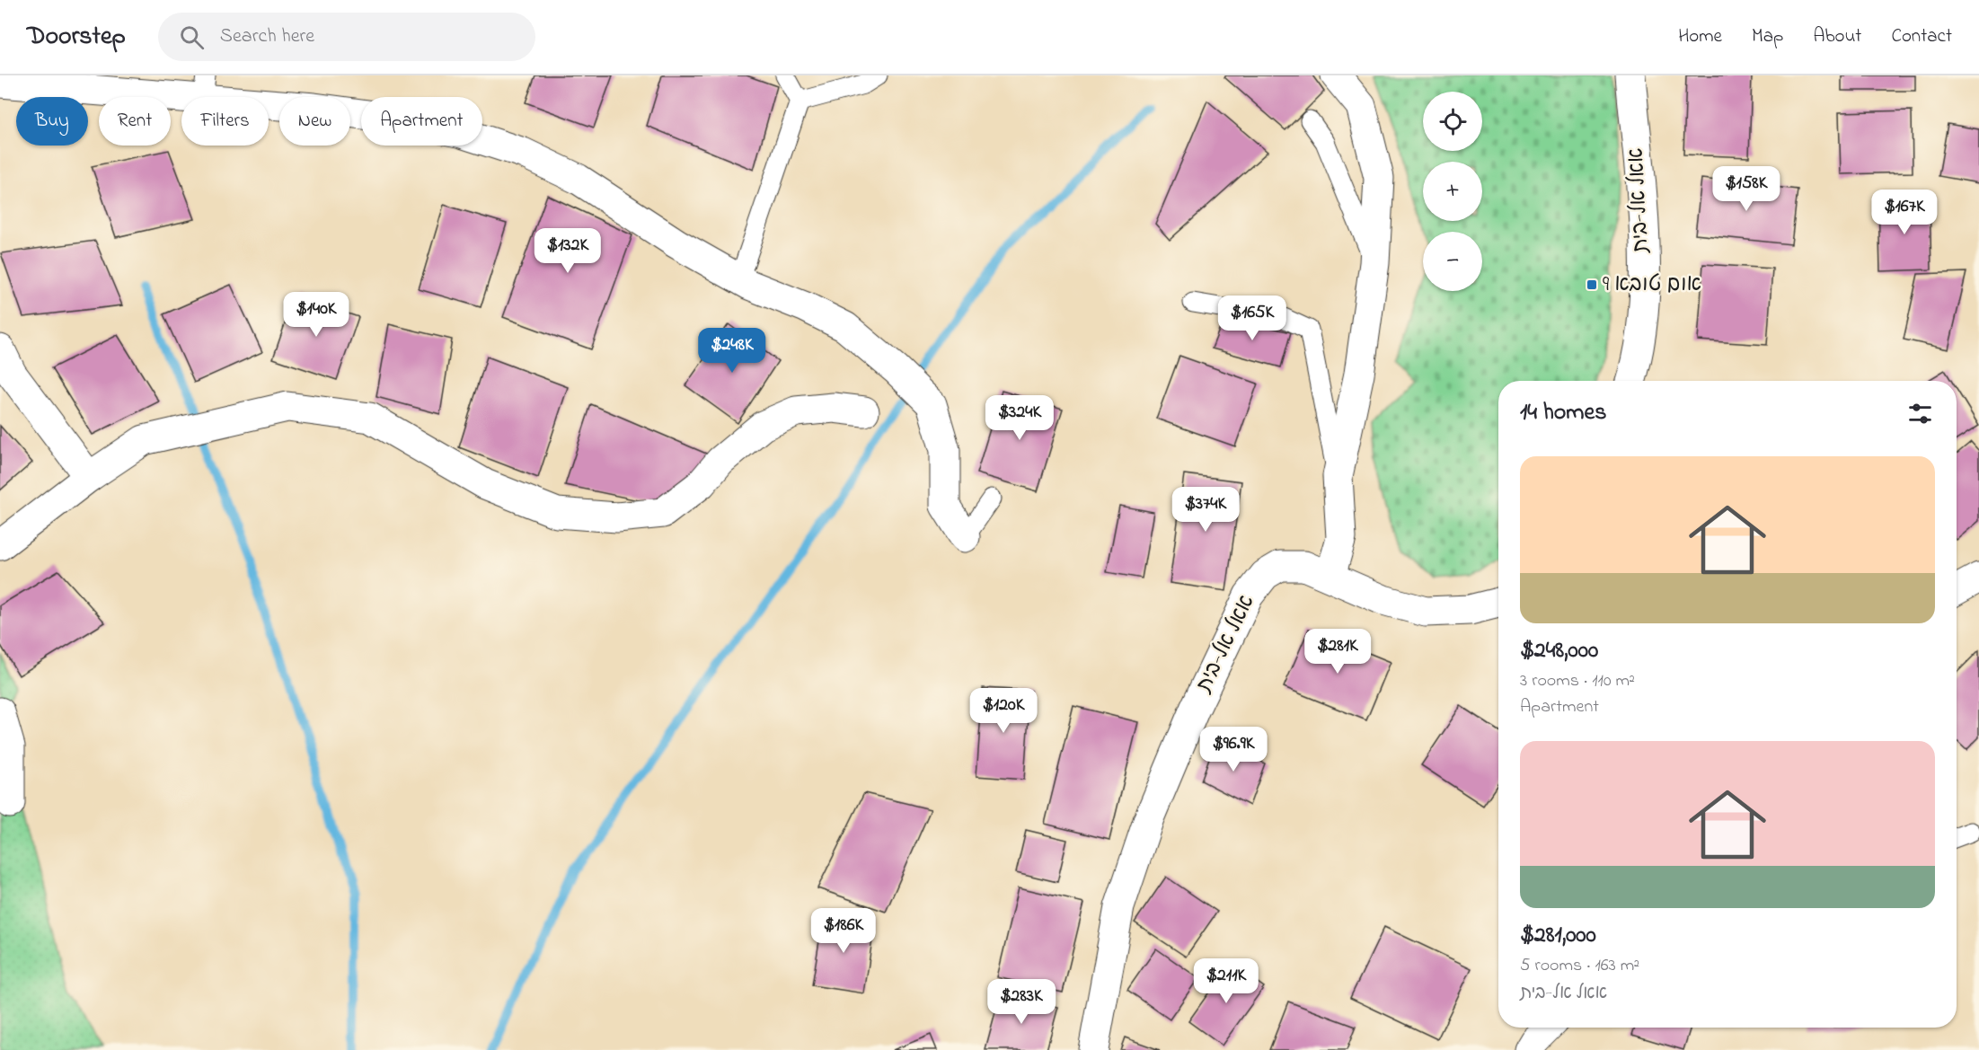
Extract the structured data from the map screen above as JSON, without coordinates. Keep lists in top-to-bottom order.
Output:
{
  "streets": {
    "street": ["אאל אל-בית"]
  },
  "places": {
    "transit": ["אום טובא 9"]
  },
  "page": {
    "header": "Doorstep",
    "search": "Search here",
    "nav": [
      "Home",
      "Map",
      "About",
      "Contact"
    ],
    "map_buttons": ["+", "−"],
    "chip": [
      "Buy",
      "Rent",
      "Filters",
      "New",
      "Apartment"
    ],
    "price": [
      "$158K",
      "$167K",
      "$132K",
      "$140K",
      "$165K",
      "$248K",
      "$324K",
      "$374K",
      "$281K",
      "$120K",
      "$96.9K",
      "$186K",
      "$211K",
      "$283K"
    ],
    "heading": "14 homes",
    "list": [
      {
        "name": "$248,000",
        "note": "3 rooms · 110 m² · Apartment"
      },
      {
        "name": "$281,000",
        "note": "5 rooms · 163 m² · אאל אל-בית"
      }
    ]
  }
}
